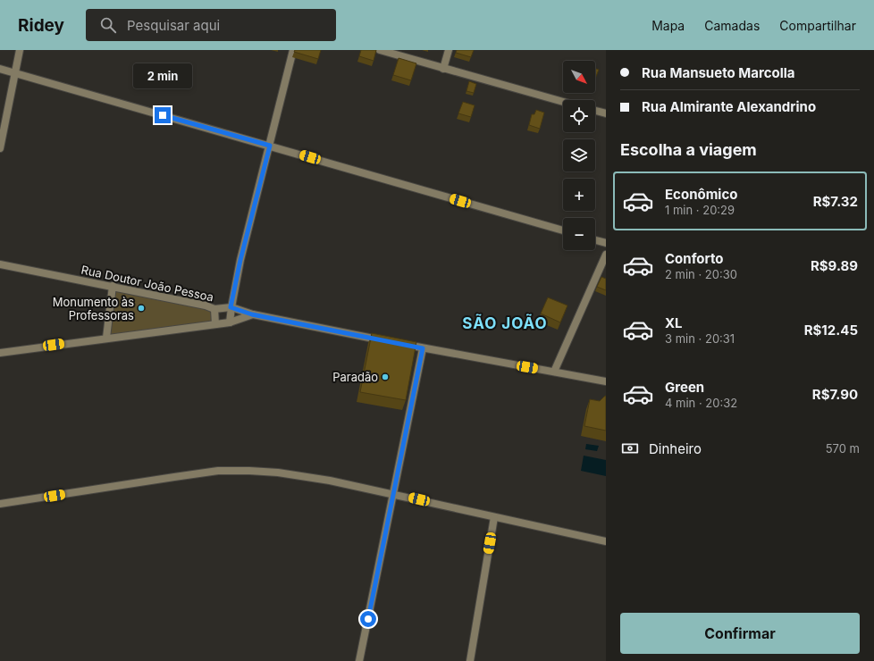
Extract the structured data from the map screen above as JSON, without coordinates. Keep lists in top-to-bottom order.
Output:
{
  "streets": {
    "street": ["Rua Doutor João Pessoa"]
  },
  "districts": ["SÃO JOÃO"],
  "places": ["Monumento às Professoras", "Paradão"],
  "north": "bottom right",
  "page": {
    "header": "Ridey",
    "search": "Pesquisar aqui",
    "nav": ["Mapa", "Camadas", "Compartilhar"],
    "banner": ["Rua Mansueto Marcolla", "Rua Almirante Alexandrino"],
    "map_buttons": ["+", "−"],
    "bubble": "2 min",
    "heading": "Escolha a viagem",
    "list": [
      {
        "name": "Econômico",
        "note": "1 min · 20:29",
        "value": "R$7.32"
      },
      {
        "name": "Conforto",
        "note": "2 min · 20:30",
        "value": "R$9.89"
      },
      {
        "name": "XL",
        "note": "3 min · 20:31",
        "value": "R$12.45"
      },
      {
        "name": "Green",
        "note": "4 min · 20:32",
        "value": "R$7.90"
      }
    ],
    "pay": ["Dinheiro", "570 m"],
    "buttons": "Confirmar"
  }
}
